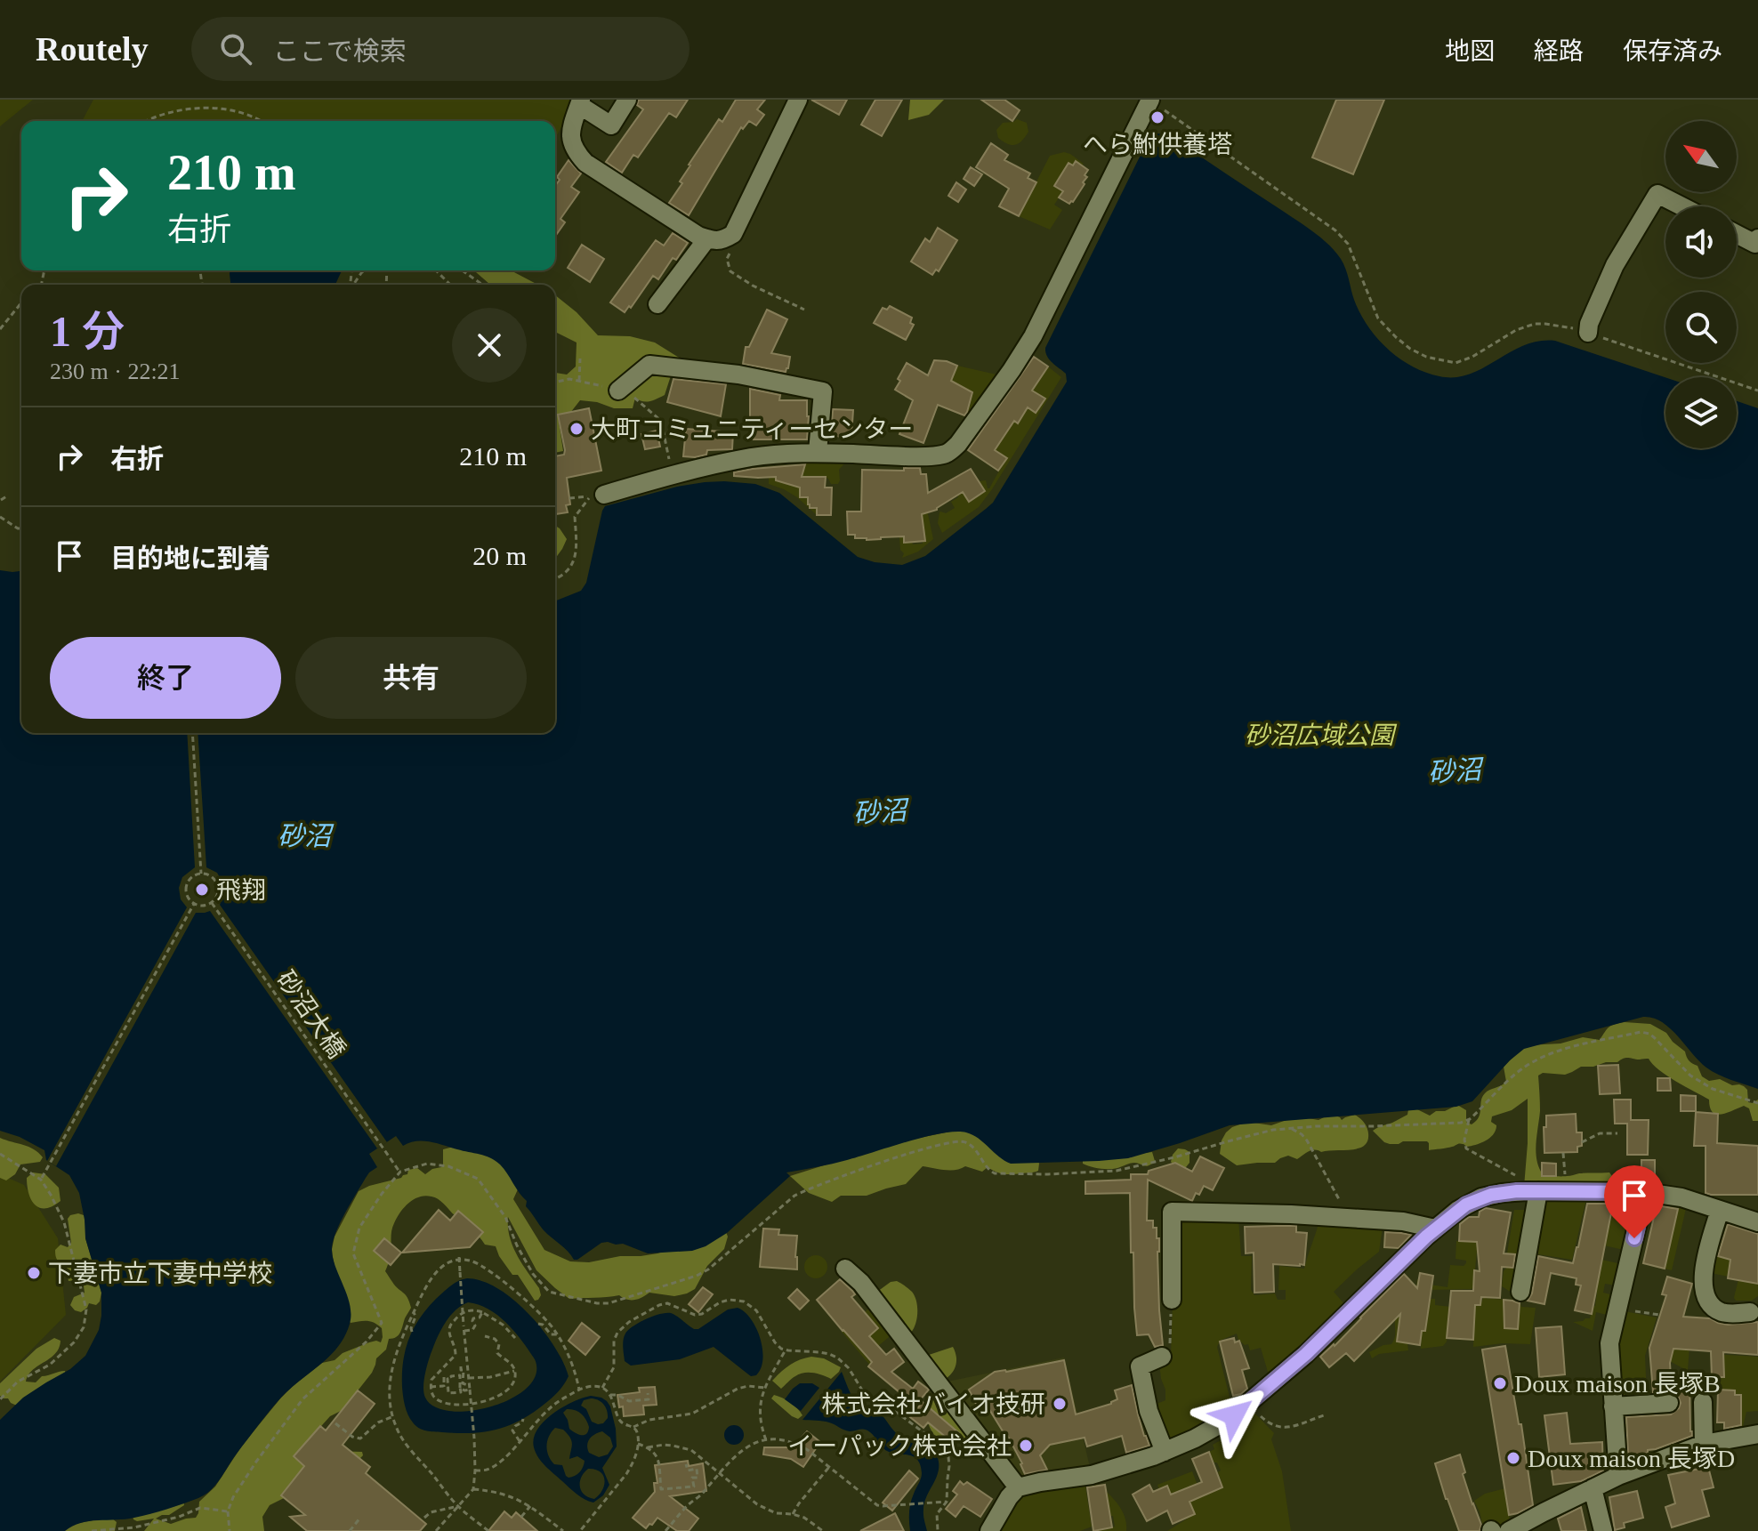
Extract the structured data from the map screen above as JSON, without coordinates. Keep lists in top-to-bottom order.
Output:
{
  "streets": {
    "path": ["砂沼大橋"]
  },
  "water": ["砂沼"],
  "parks": ["砂沼広域公園"],
  "places": [
    "へら鮒供養塔",
    "大町コミュニティーセンター",
    "飛翔",
    "下妻市立下妻中学校",
    "Doux maison 長塚B",
    "株式会社バイオ技研",
    "イーパック株式会社",
    "Doux maison 長塚D"
  ],
  "north": "top left",
  "page": {
    "header": "Routely",
    "search": "ここで検索",
    "nav": ["地図", "経路", "保存済み"],
    "turn": ["210 m", "右折"],
    "heading": ["1 分", "230 m · 22:21"],
    "list": [
      {
        "name": "右折",
        "value": "210 m"
      },
      {
        "name": "目的地に到着",
        "value": "20 m"
      }
    ],
    "buttons": ["終了", "共有"]
  }
}
